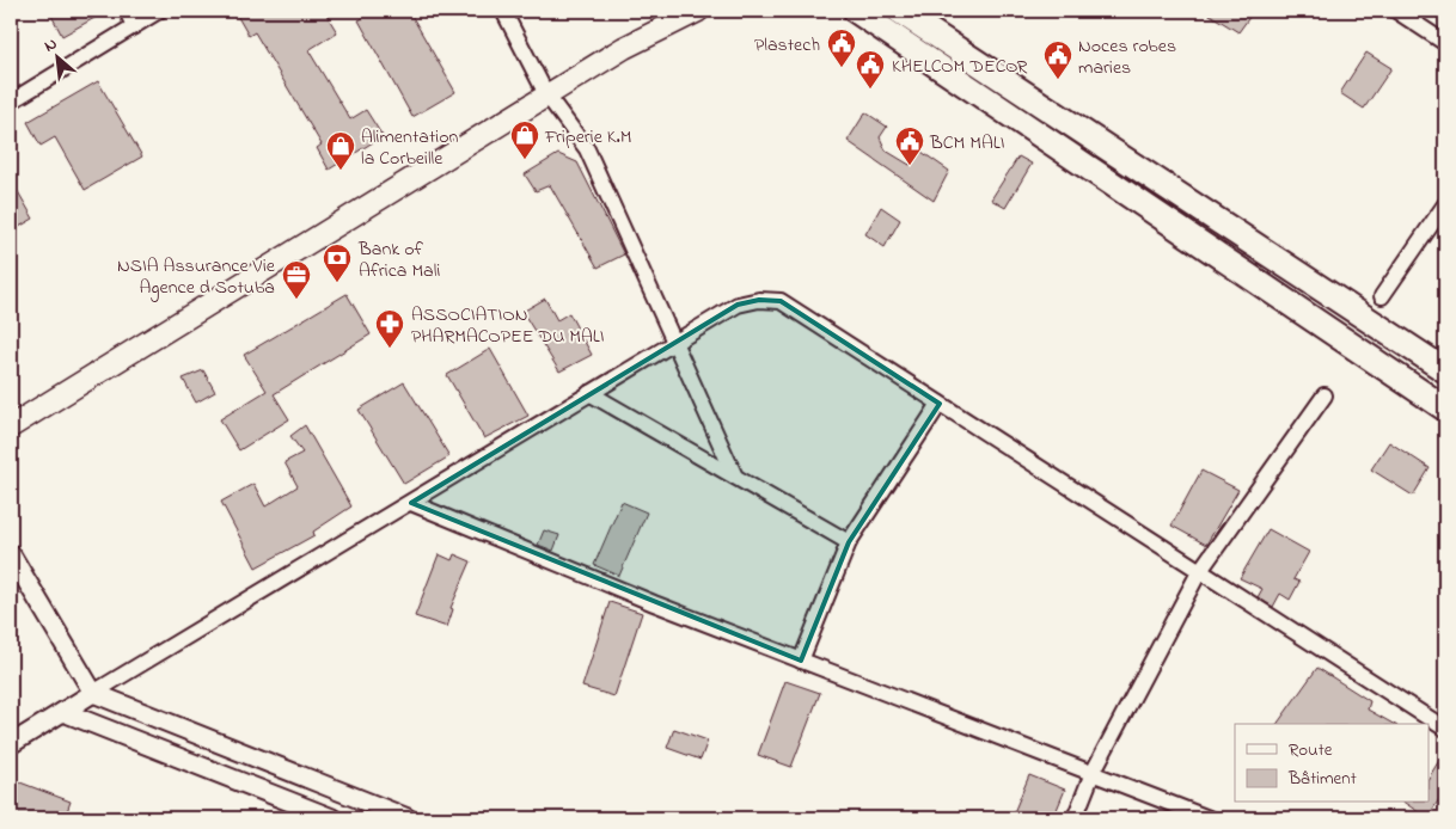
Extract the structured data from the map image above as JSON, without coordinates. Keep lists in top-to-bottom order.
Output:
{
  "places": {
    "public building": [
      "Plastech",
      "Noces robes maries",
      "KHELCOM DECOR",
      "BCM MALI"
    ],
    "shop": ["Friperie K.M", "Alimentation la Corbeille"],
    "bank": ["Bank of Africa Mali"],
    "office": ["NSIA Assurance Vie Agence d Sotuba"],
    "pharmacy": ["ASSOCIATION PHARMACOPEE DU MALI"]
  },
  "legend": ["Route", "Bâtiment"],
  "north": "top left"
}
